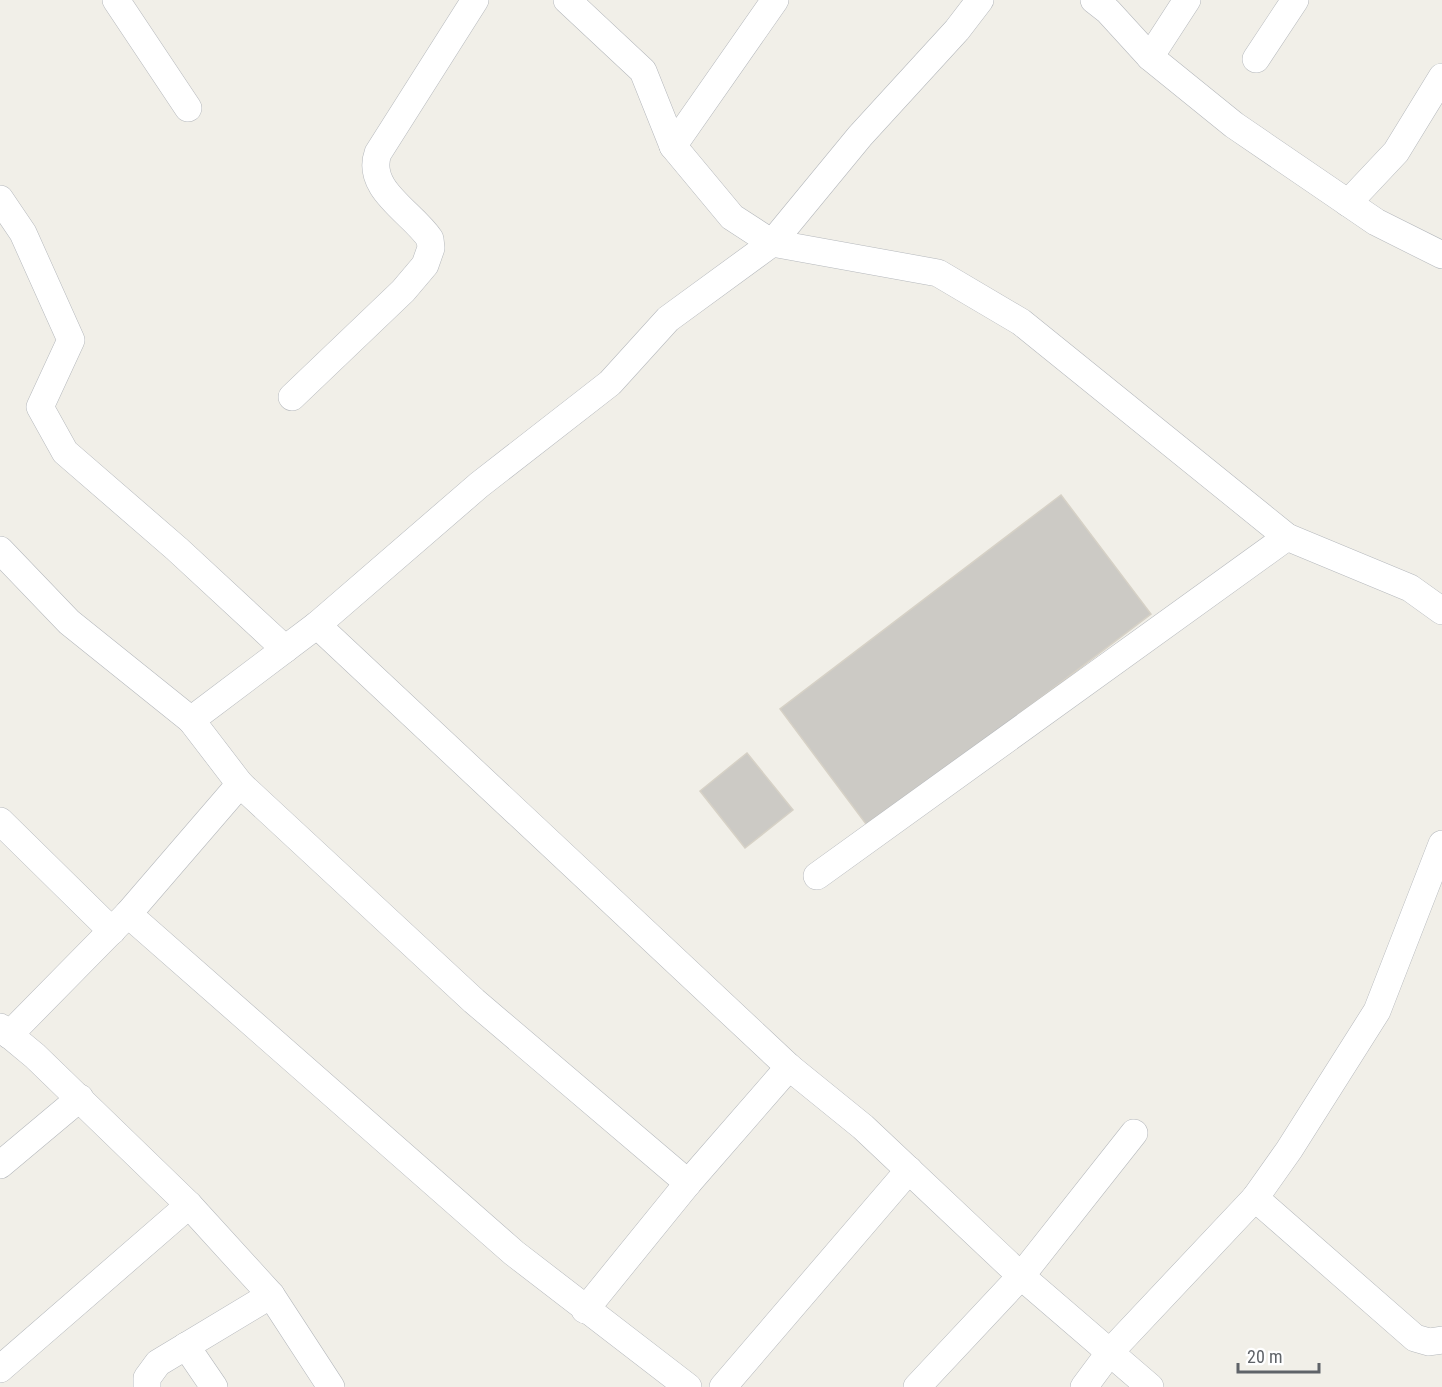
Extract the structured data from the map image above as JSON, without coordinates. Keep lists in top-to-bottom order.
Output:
{
  "scale_bar": "20 m"
}
